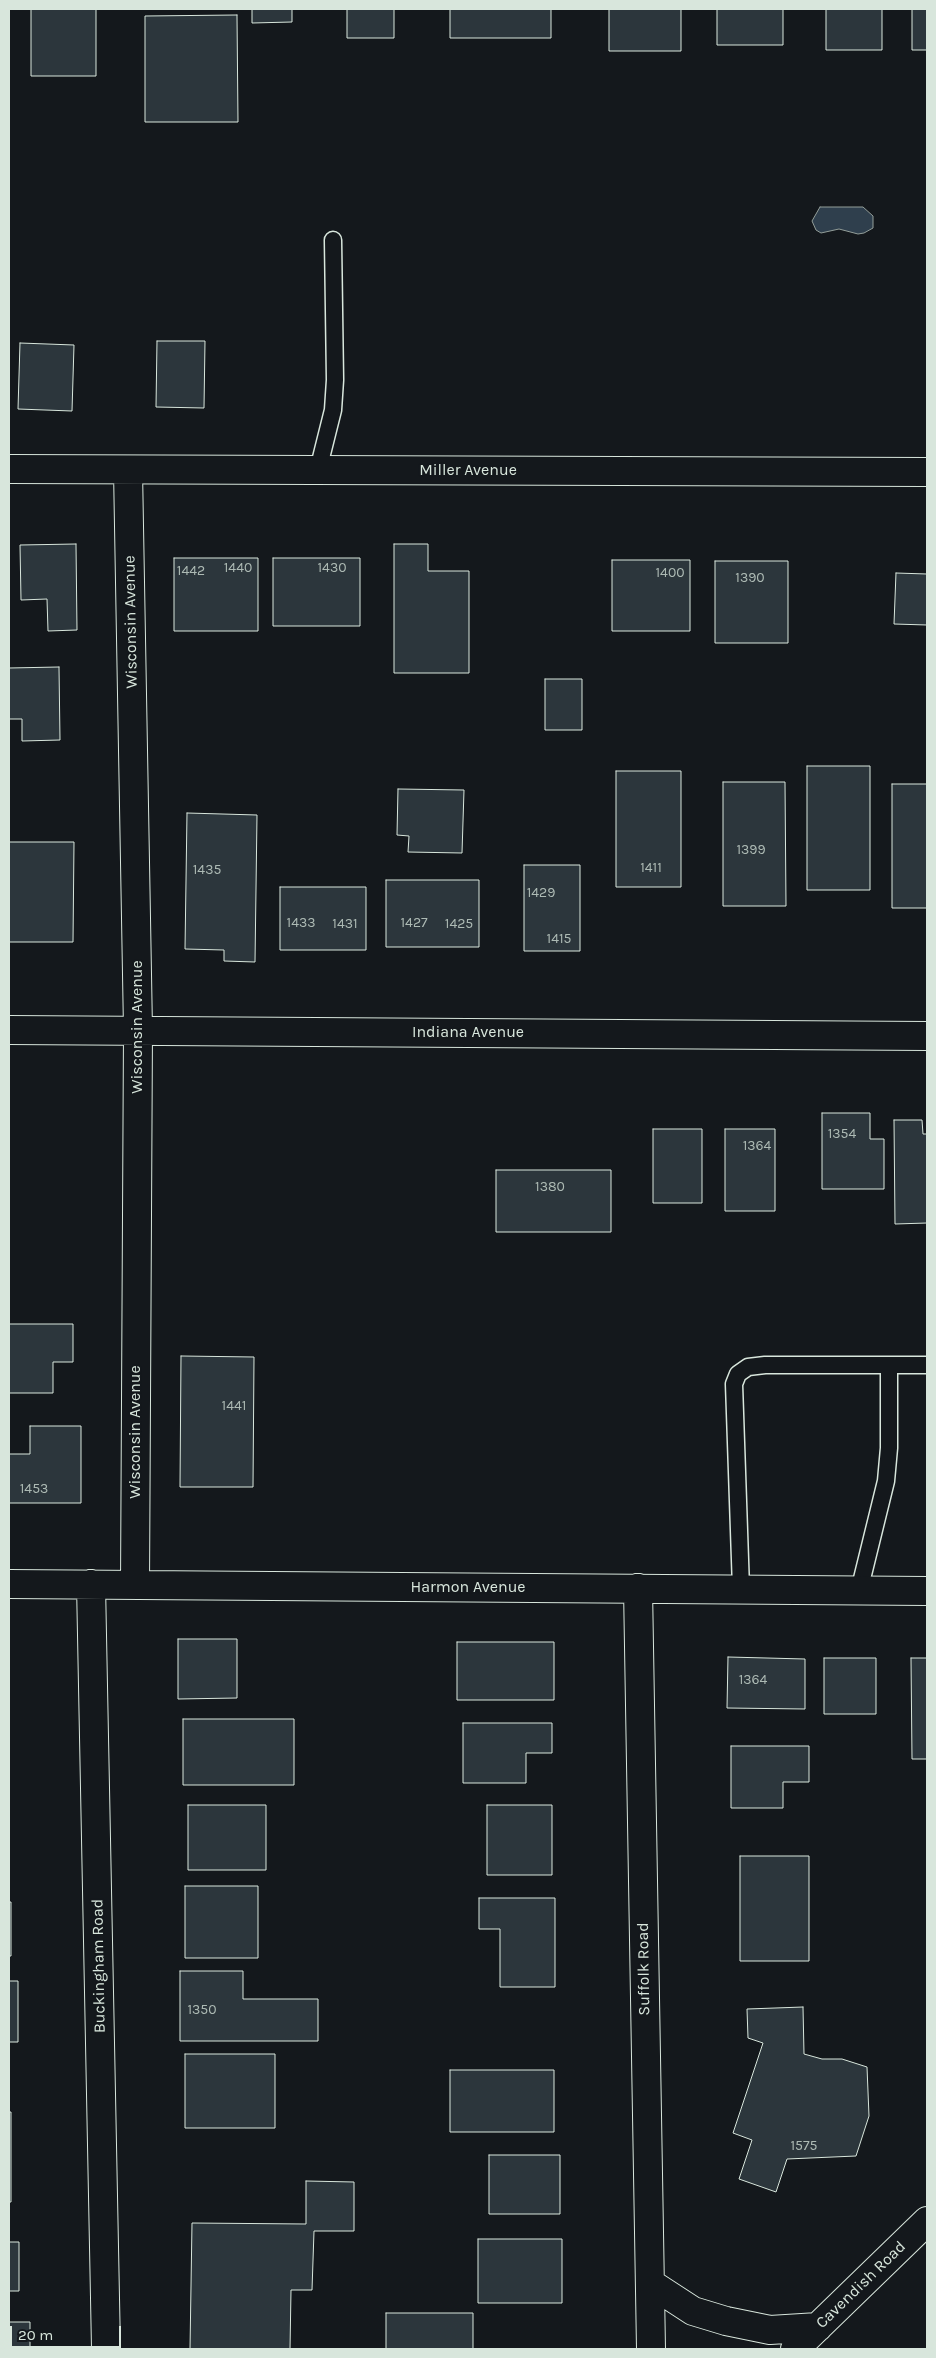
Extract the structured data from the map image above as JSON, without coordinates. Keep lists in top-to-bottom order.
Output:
{
  "streets": {
    "street": [
      "Miller Avenue",
      "Wisconsin Avenue",
      "Indiana Avenue",
      "Harmon Avenue",
      "Buckingham Road",
      "Suffolk Road",
      "Cavendish Road"
    ]
  },
  "crossings": [
    ["Miller Avenue", "Wisconsin Avenue"],
    ["Wisconsin Avenue", "Indiana Avenue"],
    ["Wisconsin Avenue", "Harmon Avenue"],
    ["Harmon Avenue", "Buckingham Road"],
    ["Harmon Avenue", "Suffolk Road"]
  ],
  "house_numbers": [
    "1440",
    "1430",
    "1442",
    "1400",
    "1390",
    "1399",
    "1411",
    "1435",
    "1429",
    "1433",
    "1427",
    "1431",
    "1425",
    "1415",
    "1354",
    "1364",
    "1380",
    "1441",
    "1453",
    "1364",
    "1350",
    "1575"
  ],
  "scale_bar": "20 m"
}
